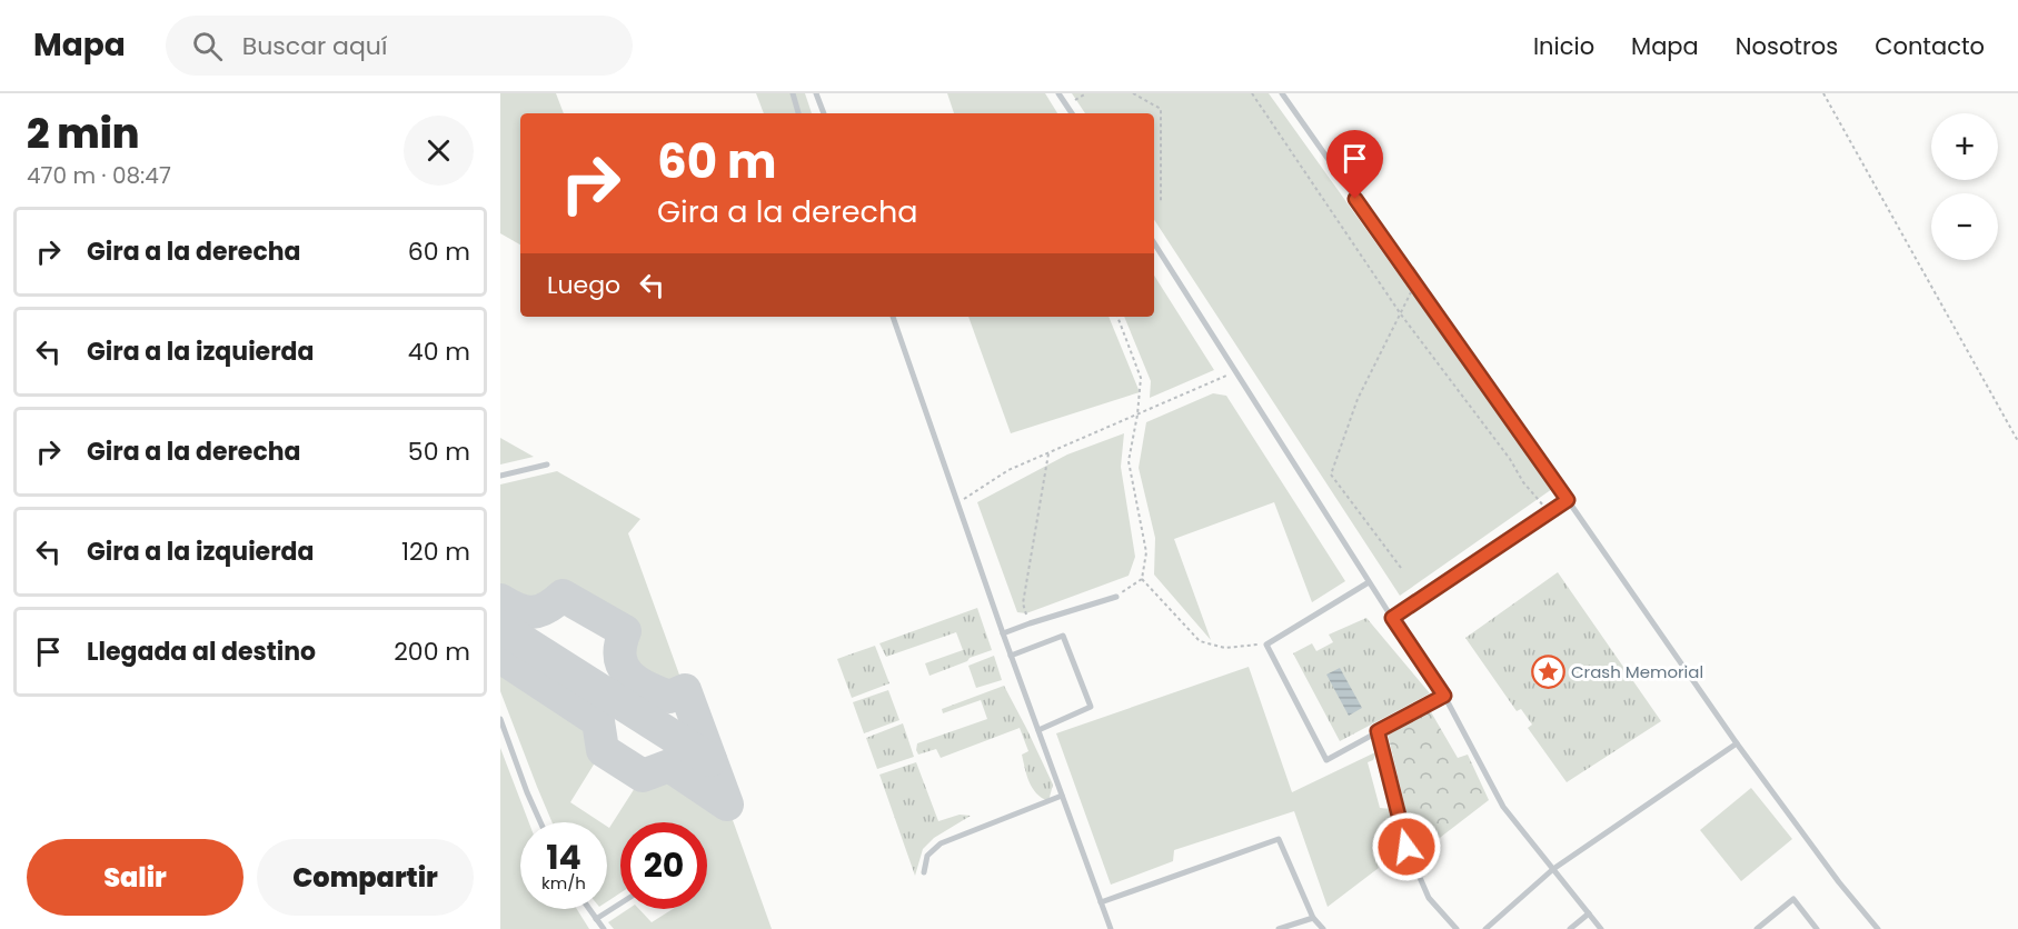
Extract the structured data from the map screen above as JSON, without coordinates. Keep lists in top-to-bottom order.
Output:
{
  "places": {
    "place": ["Crash Memorial"]
  },
  "page": {
    "header": "Mapa",
    "search": "Buscar aquí",
    "nav": [
      "Inicio",
      "Mapa",
      "Nosotros",
      "Contacto"
    ],
    "heading": ["2 min", "470 m · 08:47"],
    "map_buttons": ["+", "−"],
    "turn": ["60 m", "Gira a la derecha"],
    "list": [
      {
        "name": "Gira a la derecha",
        "value": "60 m"
      },
      {
        "name": "Gira a la izquierda",
        "value": "40 m"
      },
      {
        "name": "Gira a la derecha",
        "value": "50 m"
      },
      {
        "name": "Gira a la izquierda",
        "value": "120 m"
      },
      {
        "name": "Llegada al destino",
        "value": "200 m"
      }
    ],
    "then": "Luego",
    "speed": "14 km/h",
    "limit": "20",
    "buttons": ["Salir", "Compartir"]
  }
}
